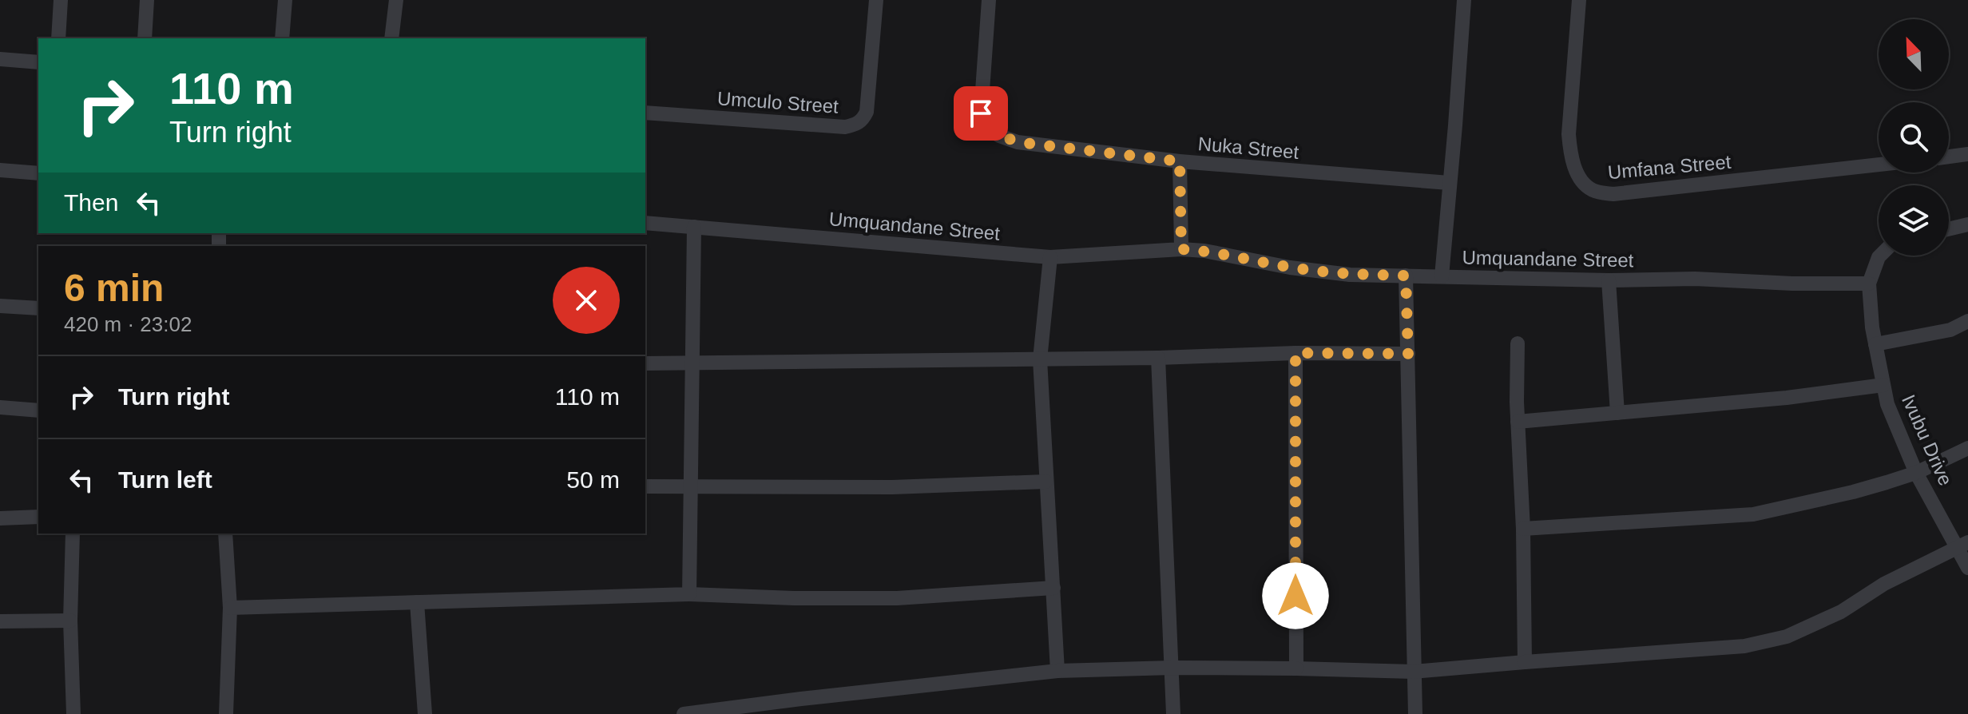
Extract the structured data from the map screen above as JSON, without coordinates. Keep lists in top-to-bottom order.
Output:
{
  "streets": {
    "street": [
      "Umculo Street",
      "Nuka Street",
      "Umfana Street",
      "Umquandane Street",
      "Ivubu Drive"
    ]
  },
  "crossings": [
    ["Umquandane Street", "Ivubu Drive"]
  ],
  "north": "top left",
  "page": {
    "turn": ["110 m", "Turn right"],
    "then": "Then",
    "heading": ["6 min", "420 m · 23:02"],
    "list": [
      {
        "name": "Turn right",
        "value": "110 m"
      },
      {
        "name": "Turn left",
        "value": "50 m"
      }
    ]
  }
}
